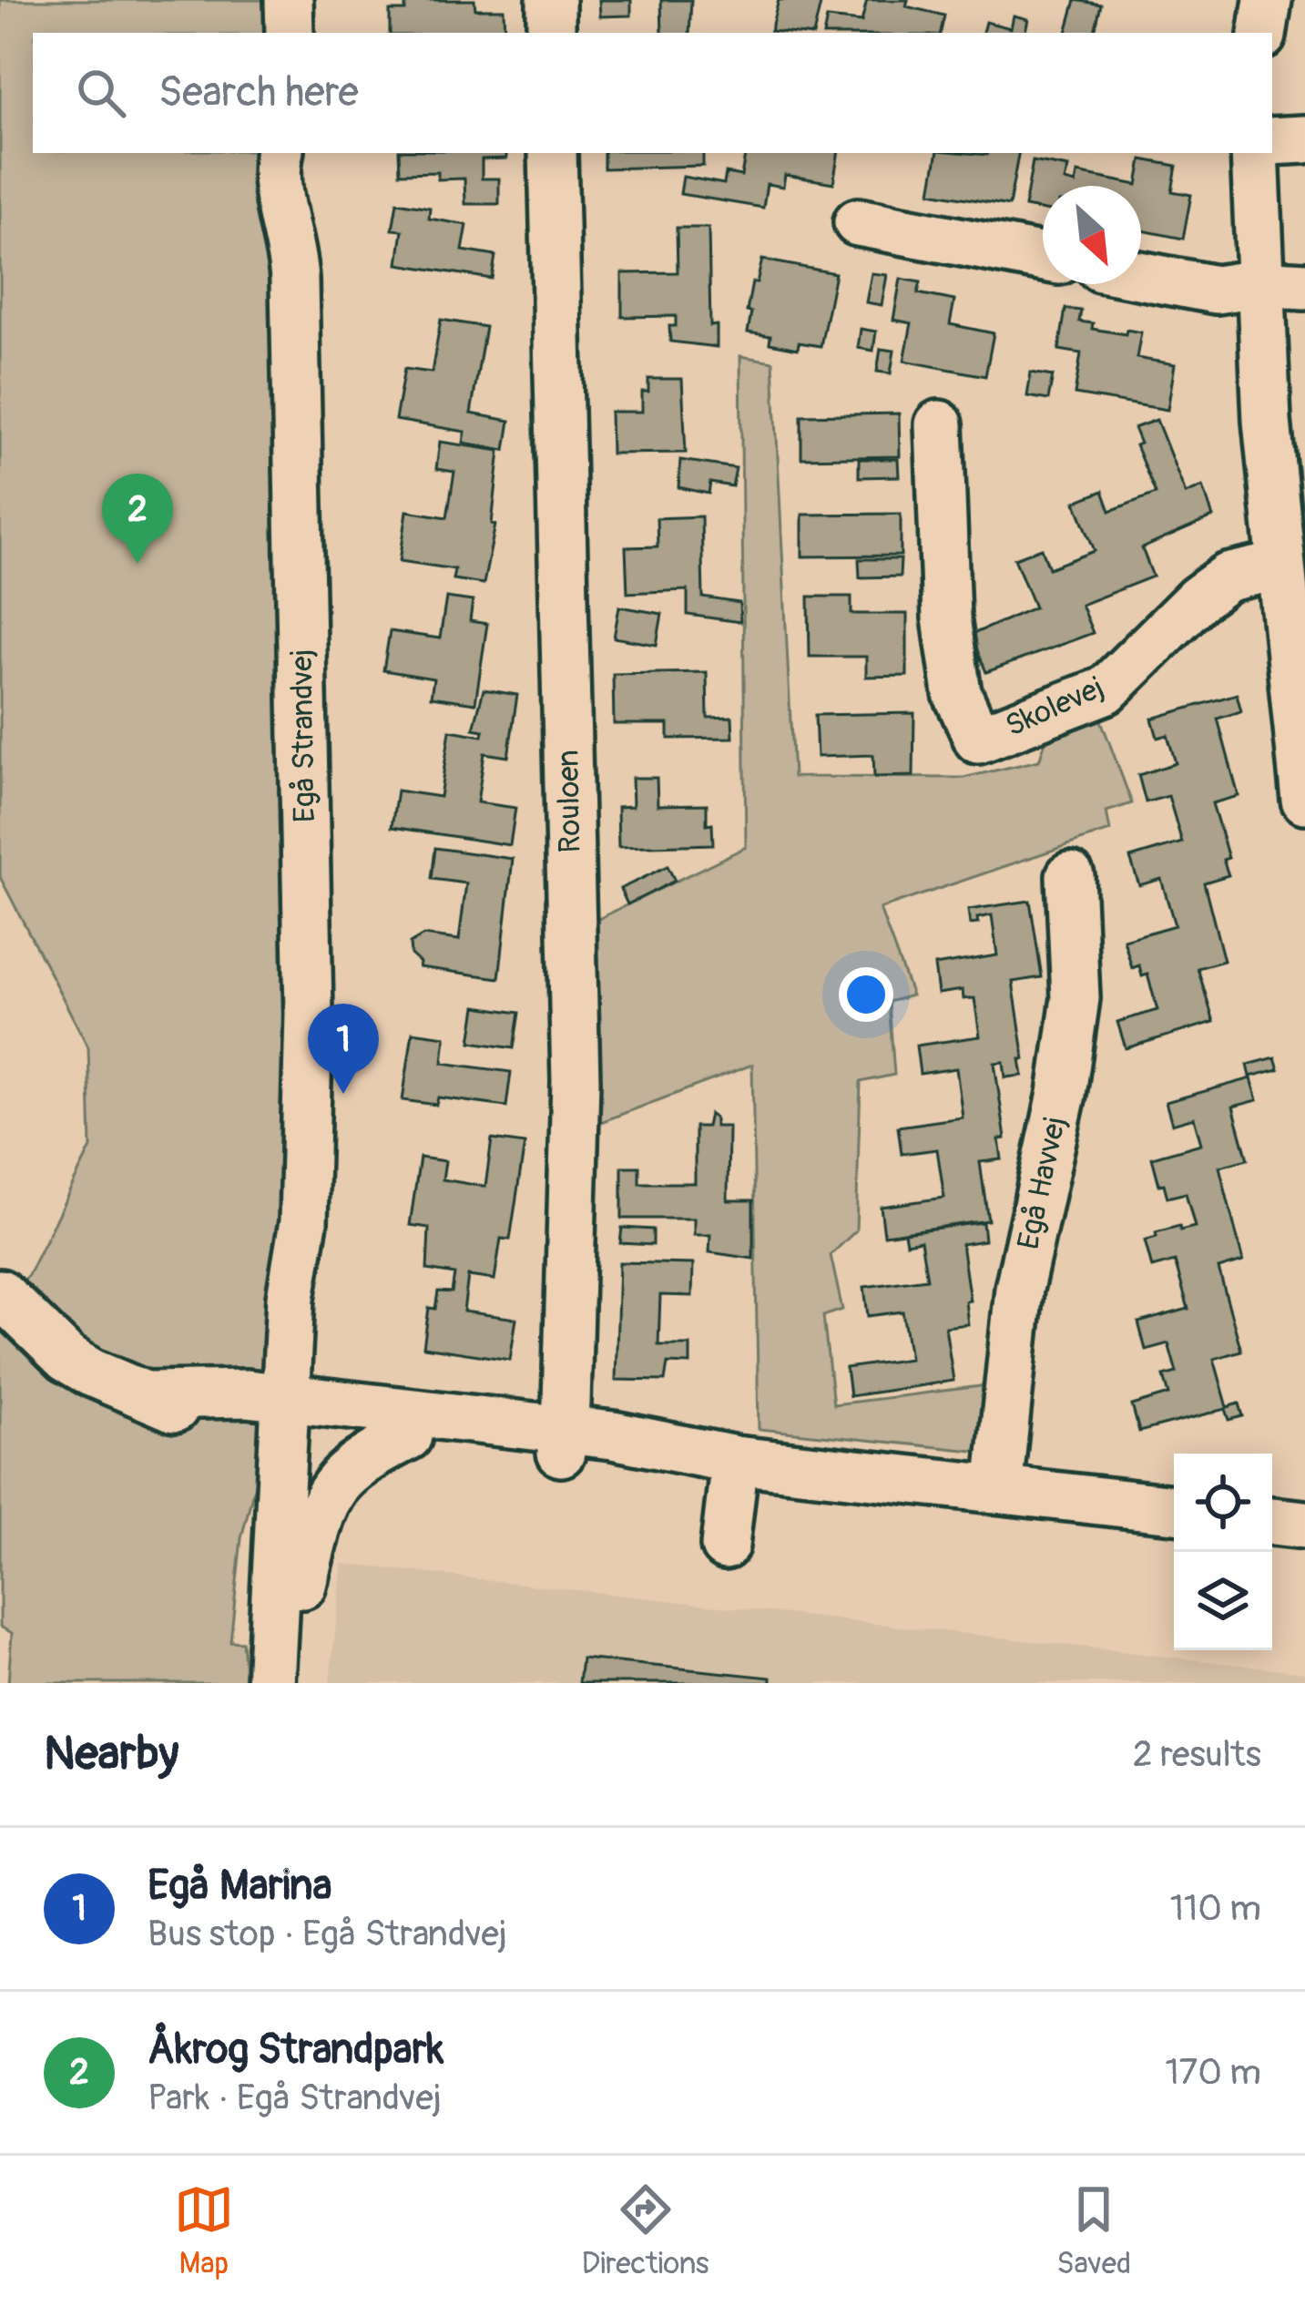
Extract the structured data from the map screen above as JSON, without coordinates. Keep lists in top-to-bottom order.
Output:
{
  "streets": {
    "street": [
      "Skolevej",
      "Egå Strandvej",
      "Rouloen",
      "Egå Havvej"
    ]
  },
  "north": "bottom right",
  "page": {
    "search": "Search here",
    "pins": ["2", "1"],
    "heading": ["Nearby", "2 results"],
    "list": [
      {
        "mark": "1",
        "name": "Egå Marina",
        "note": "Bus stop · Egå Strandvej",
        "value": "110 m"
      },
      {
        "mark": "2",
        "name": "Åkrog Strandpark",
        "note": "Park · Egå Strandvej",
        "value": "170 m"
      }
    ],
    "nav": ["Map", "Directions", "Saved"]
  }
}
